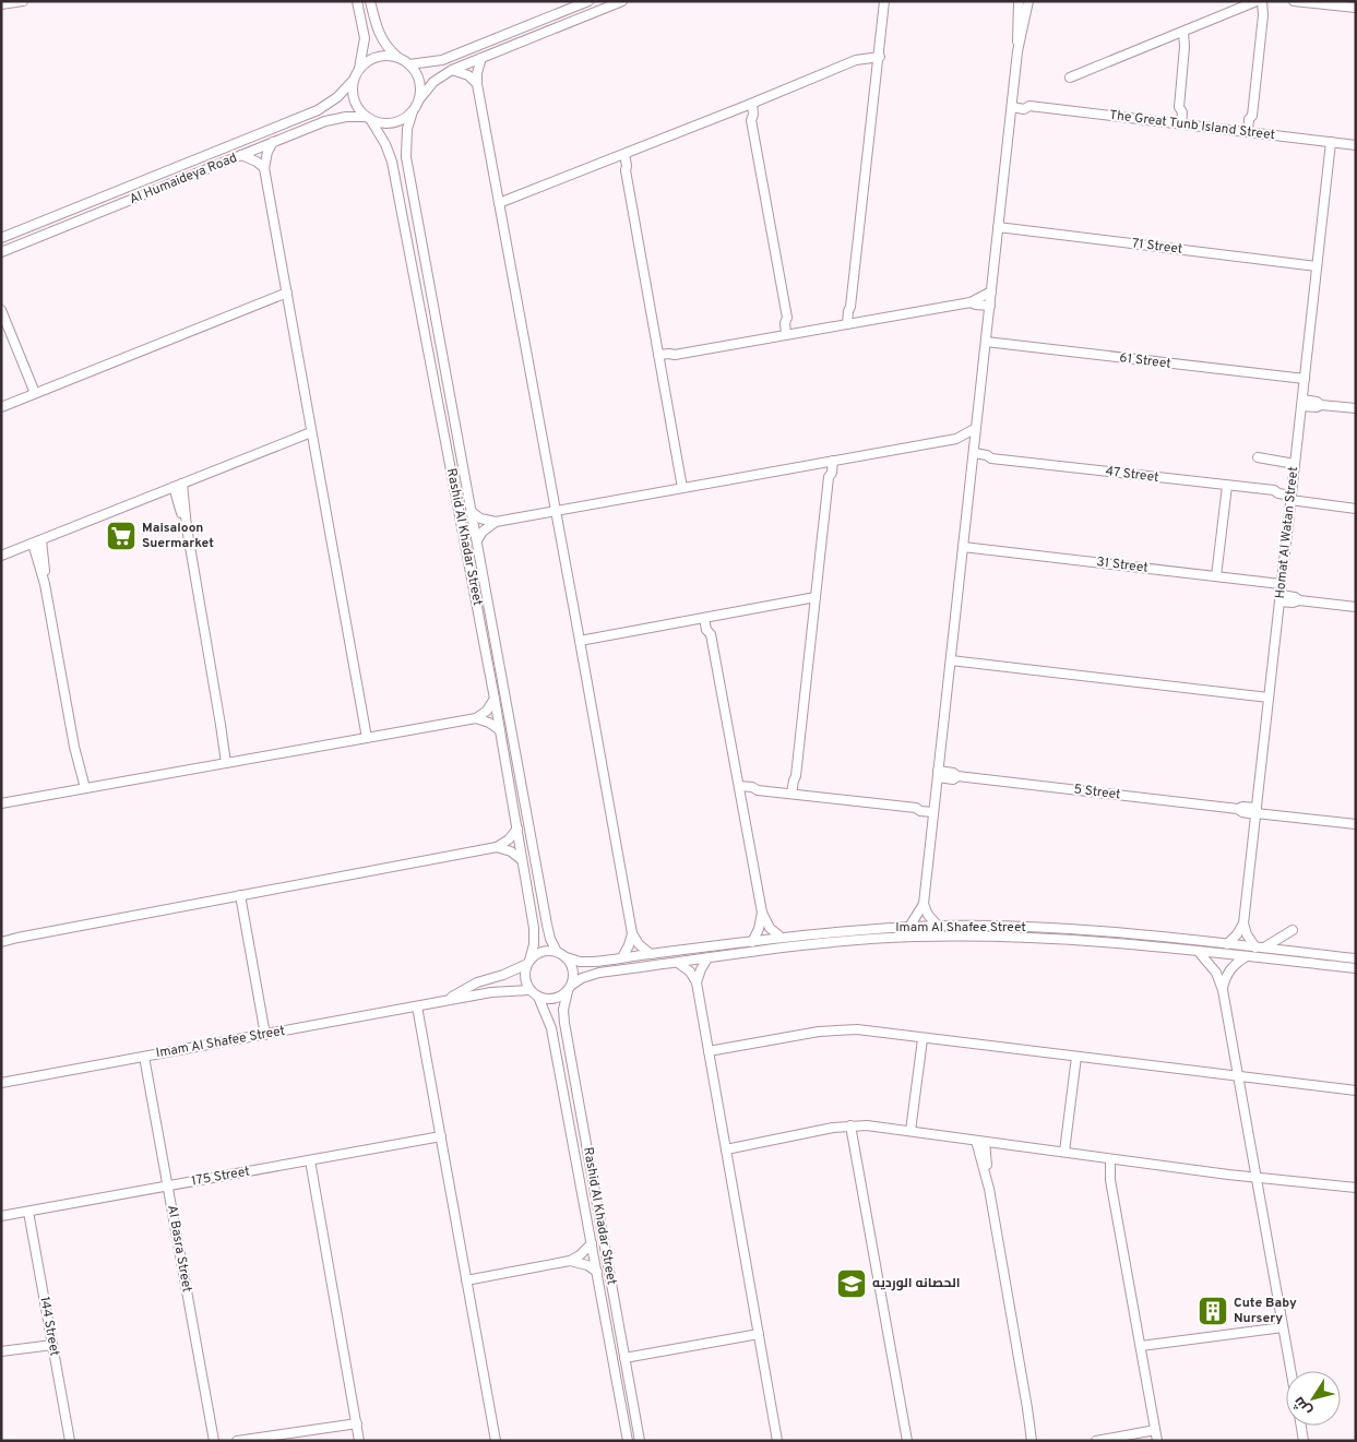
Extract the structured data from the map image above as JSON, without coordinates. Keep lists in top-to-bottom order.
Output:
{
  "streets": {
    "street": [
      "The Great Tunb Island Street",
      "Al Humaideya Road",
      "71 Street",
      "61 Street",
      "47 Street",
      "Homat Al Watan Street",
      "Rashid Al Khadar Street",
      "31 Street",
      "5 Street",
      "Imam Al Shafee Street",
      "175 Street",
      "Al Basra Street",
      "144 Street"
    ]
  },
  "crossings": [
    ["The Great Tunb Island Street", "Homat Al Watan Street"],
    ["Al Humaideya Road", "Rashid Al Khadar Street"],
    ["71 Street", "Homat Al Watan Street"],
    ["61 Street", "Homat Al Watan Street"],
    ["47 Street", "Homat Al Watan Street"],
    ["Homat Al Watan Street", "31 Street"],
    ["Homat Al Watan Street", "5 Street"],
    ["Rashid Al Khadar Street", "Imam Al Shafee Street"],
    ["Imam Al Shafee Street", "Al Basra Street"],
    ["175 Street", "Al Basra Street"],
    ["175 Street", "144 Street"]
  ],
  "places": {
    "supermarket": ["Maisaloon Suermarket"],
    "school or university": ["الحصانه الورديه"],
    "building": ["Cute Baby Nursery"]
  },
  "north": "bottom left"
}
